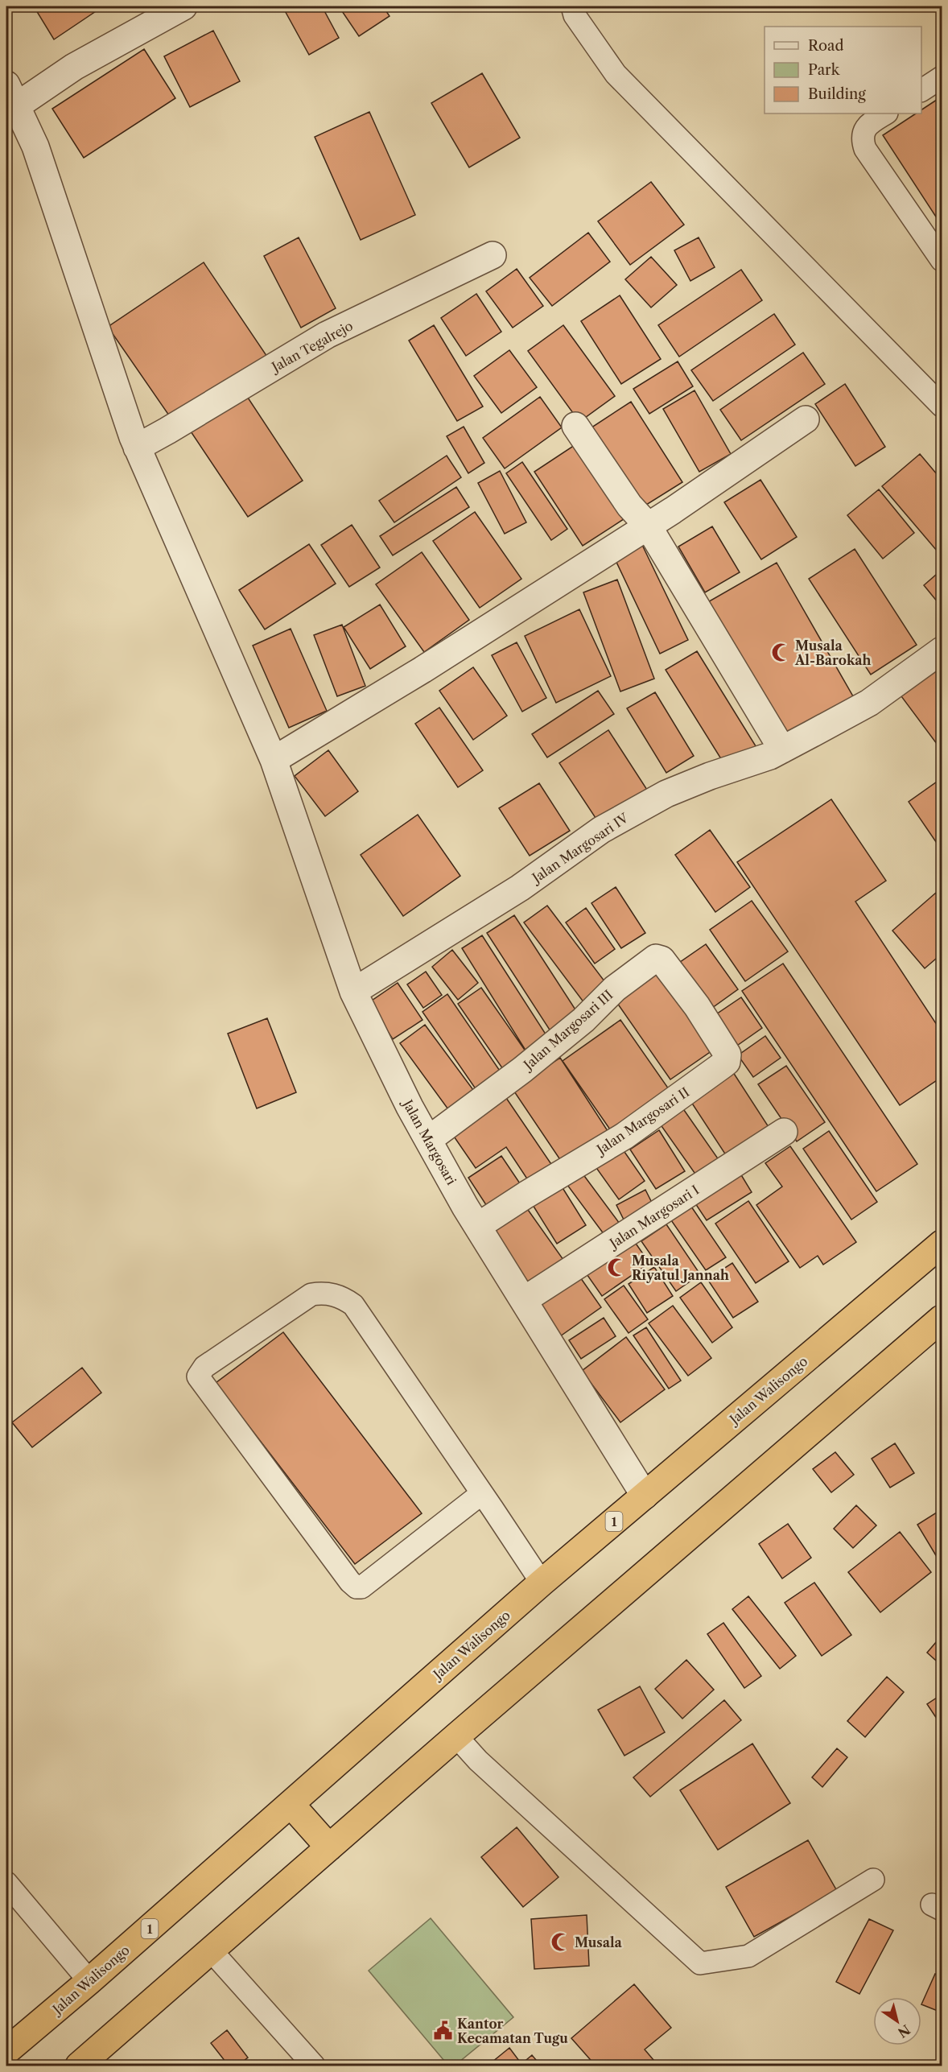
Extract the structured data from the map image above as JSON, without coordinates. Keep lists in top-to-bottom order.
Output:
{
  "streets": {
    "highway": ["Jalan Walisongo", "1"],
    "street": [
      "Jalan Tegalrejo",
      "Jalan Margosari IV",
      "Jalan Margosari III",
      "Jalan Margosari II",
      "Jalan Margosari",
      "Jalan Margosari I"
    ]
  },
  "crossings": [
    ["Jalan Margosari IV", "Jalan Margosari"],
    ["Jalan Margosari III", "Jalan Margosari II"],
    ["Jalan Margosari III", "Jalan Margosari"],
    ["Jalan Margosari II", "Jalan Margosari"],
    ["Jalan Margosari", "Jalan Margosari I"],
    ["Jalan Margosari", "Jalan Walisongo"]
  ],
  "places": {
    "mosque": ["Musala Al-Barokah", "Musala Riyatul Jannah", "Musala"],
    "public building": ["Kantor Kecamatan Tugu"]
  },
  "legend": ["Road", "Park", "Building"],
  "north": "bottom right"
}
